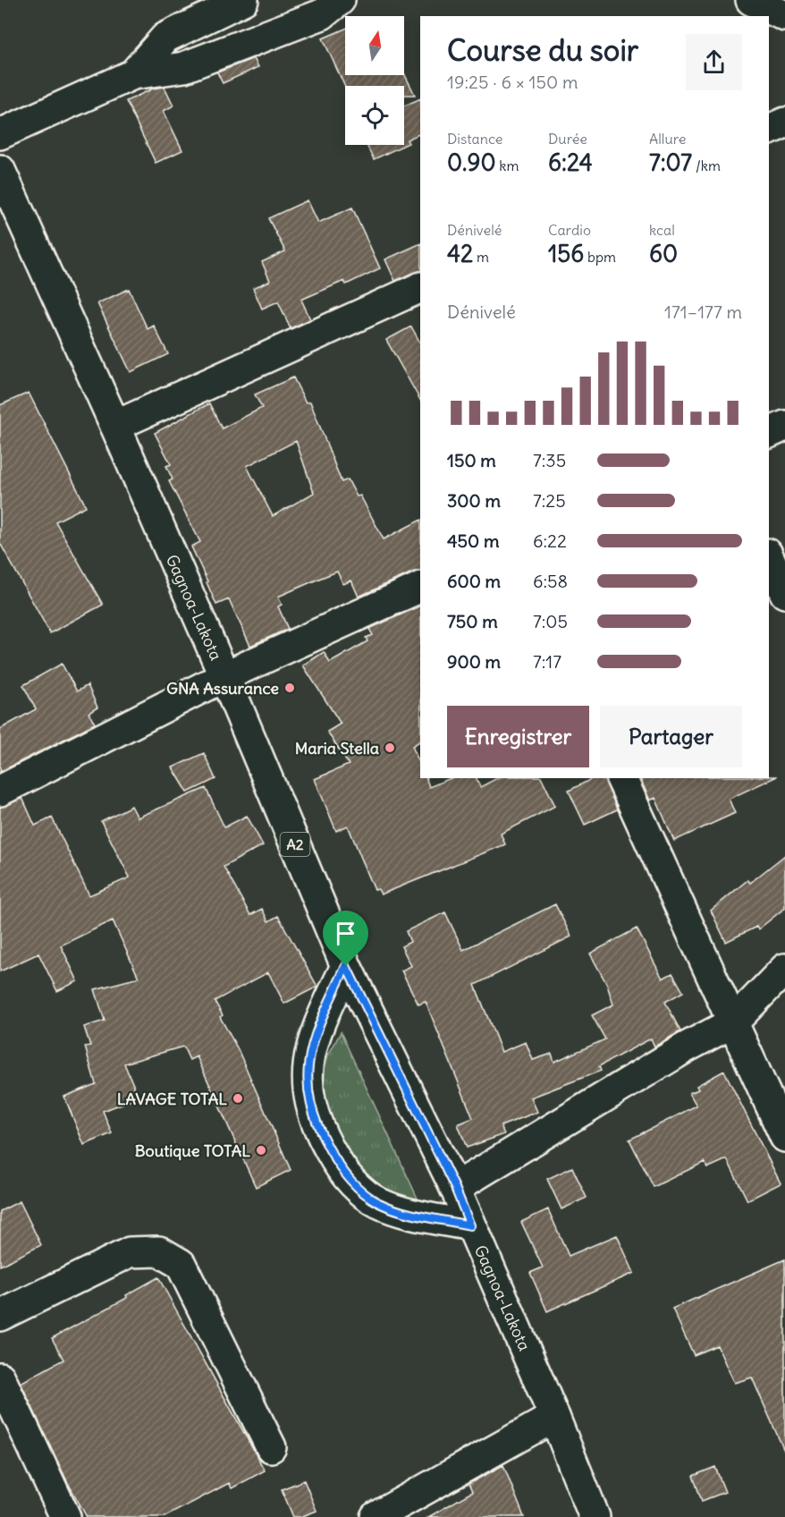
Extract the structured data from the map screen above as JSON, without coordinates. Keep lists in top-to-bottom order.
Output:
{
  "streets": {
    "street": ["Gagnoa-Lakota", "A2"]
  },
  "places": [
    "GNA Assurance",
    "Maria Stella",
    "LAVAGE TOTAL",
    "Boutique TOTAL"
  ],
  "north": "top",
  "page": {
    "heading": ["Course du soir", "19:25 · 6 × 150 m"],
    "stats": [
      ["Distance", "0.90 km"],
      ["Durée", "6:24"],
      ["Allure", "7:07 /km"],
      ["Dénivelé", "42 m"],
      ["Cardio", "156 bpm"],
      ["kcal", "60"]
    ],
    "chart": ["Dénivelé", "171–177 m"],
    "list": [
      {
        "name": "150 m",
        "note": "7:35"
      },
      {
        "name": "300 m",
        "note": "7:25"
      },
      {
        "name": "450 m",
        "note": "6:22"
      },
      {
        "name": "600 m",
        "note": "6:58"
      },
      {
        "name": "750 m",
        "note": "7:05"
      },
      {
        "name": "900 m",
        "note": "7:17"
      }
    ],
    "buttons": ["Enregistrer", "Partager"]
  }
}
